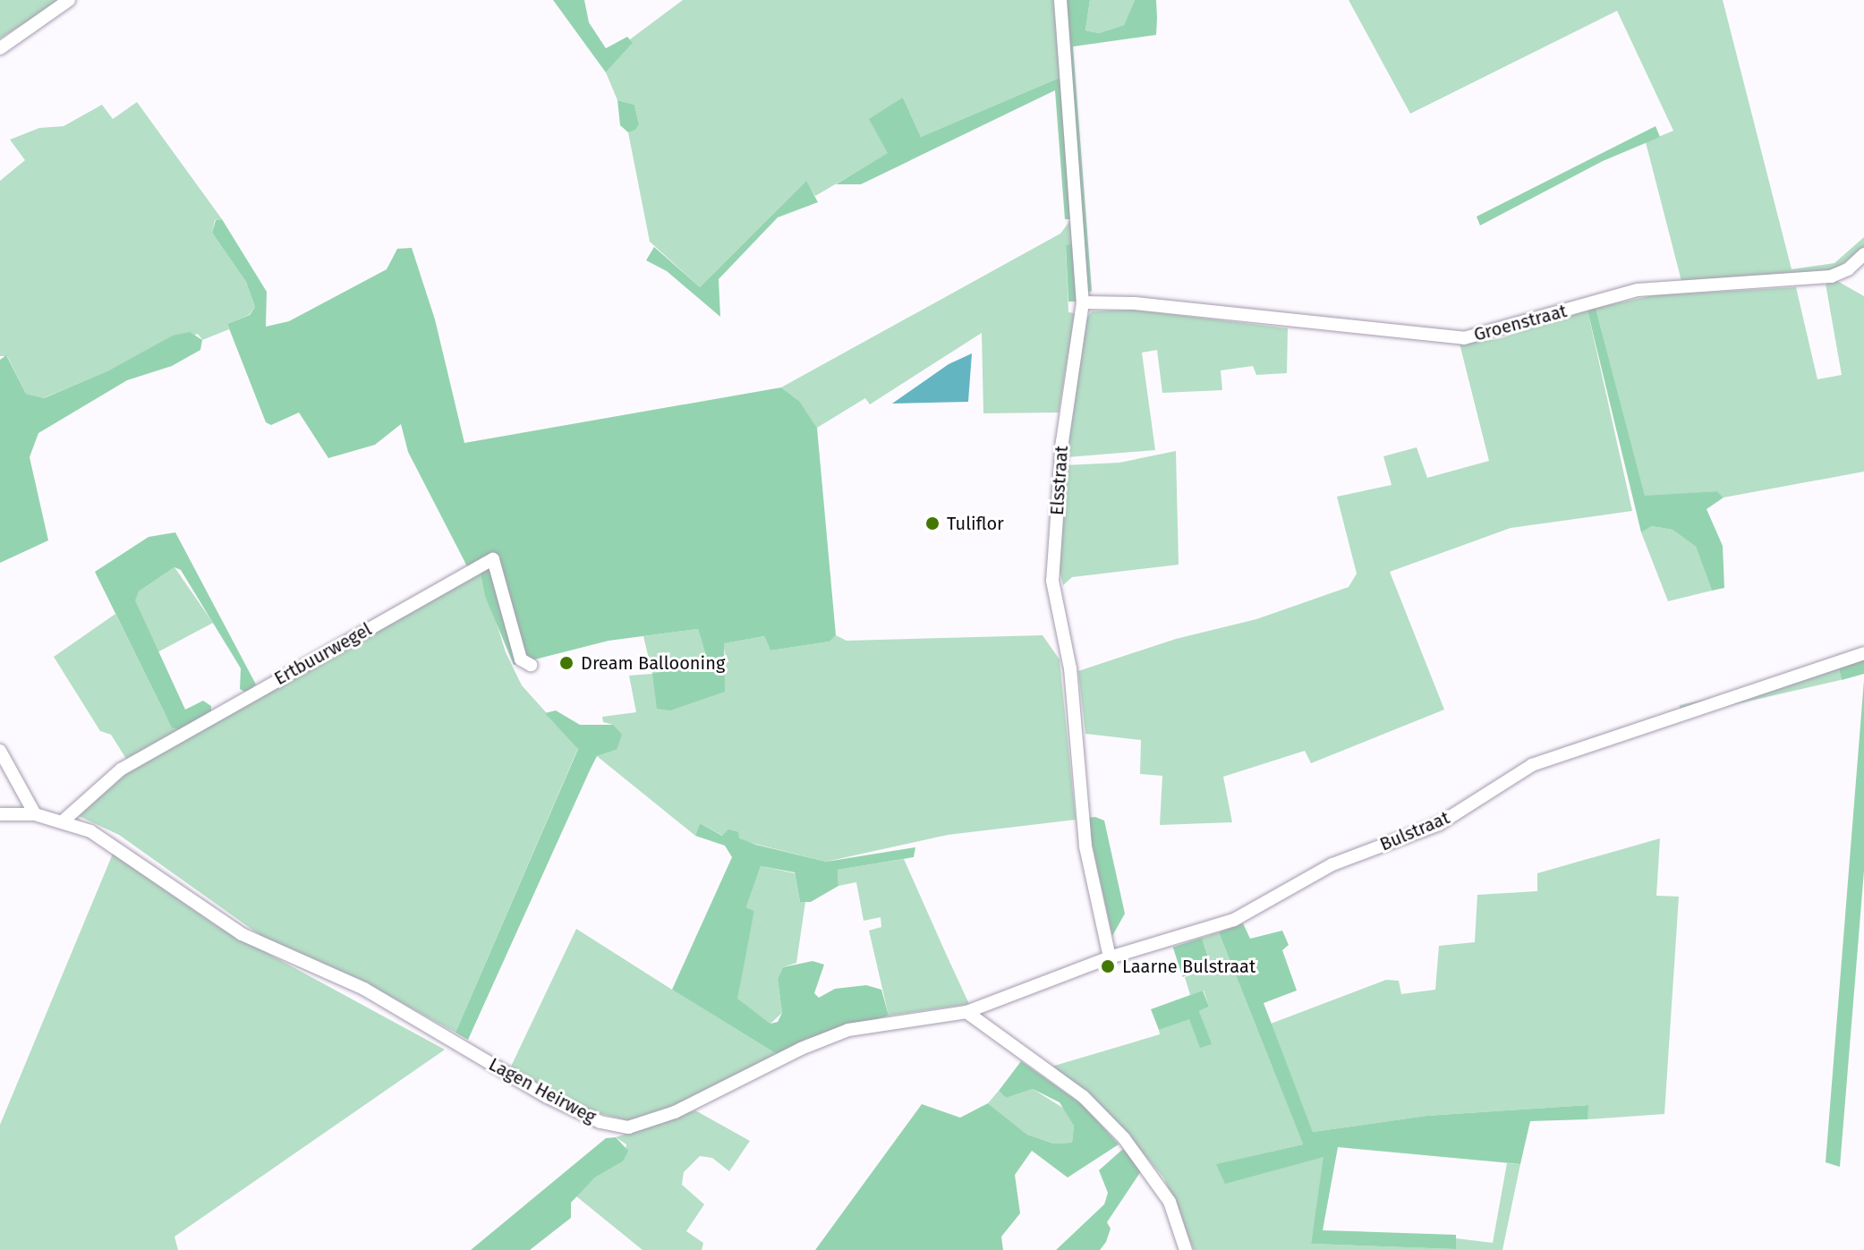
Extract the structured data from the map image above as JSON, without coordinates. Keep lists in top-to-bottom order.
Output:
{
  "streets": {
    "street": [
      "Groenstraat",
      "Elsstraat",
      "Ertbuurwegel",
      "Bulstraat",
      "Lagen Heirweg"
    ]
  },
  "crossings": [
    ["Groenstraat", "Elsstraat"],
    ["Elsstraat", "Bulstraat"],
    ["Ertbuurwegel", "Lagen Heirweg"],
    ["Bulstraat", "Lagen Heirweg"]
  ],
  "places": ["Tuliflor", "Dream Ballooning", "Laarne Bulstraat"]
}
